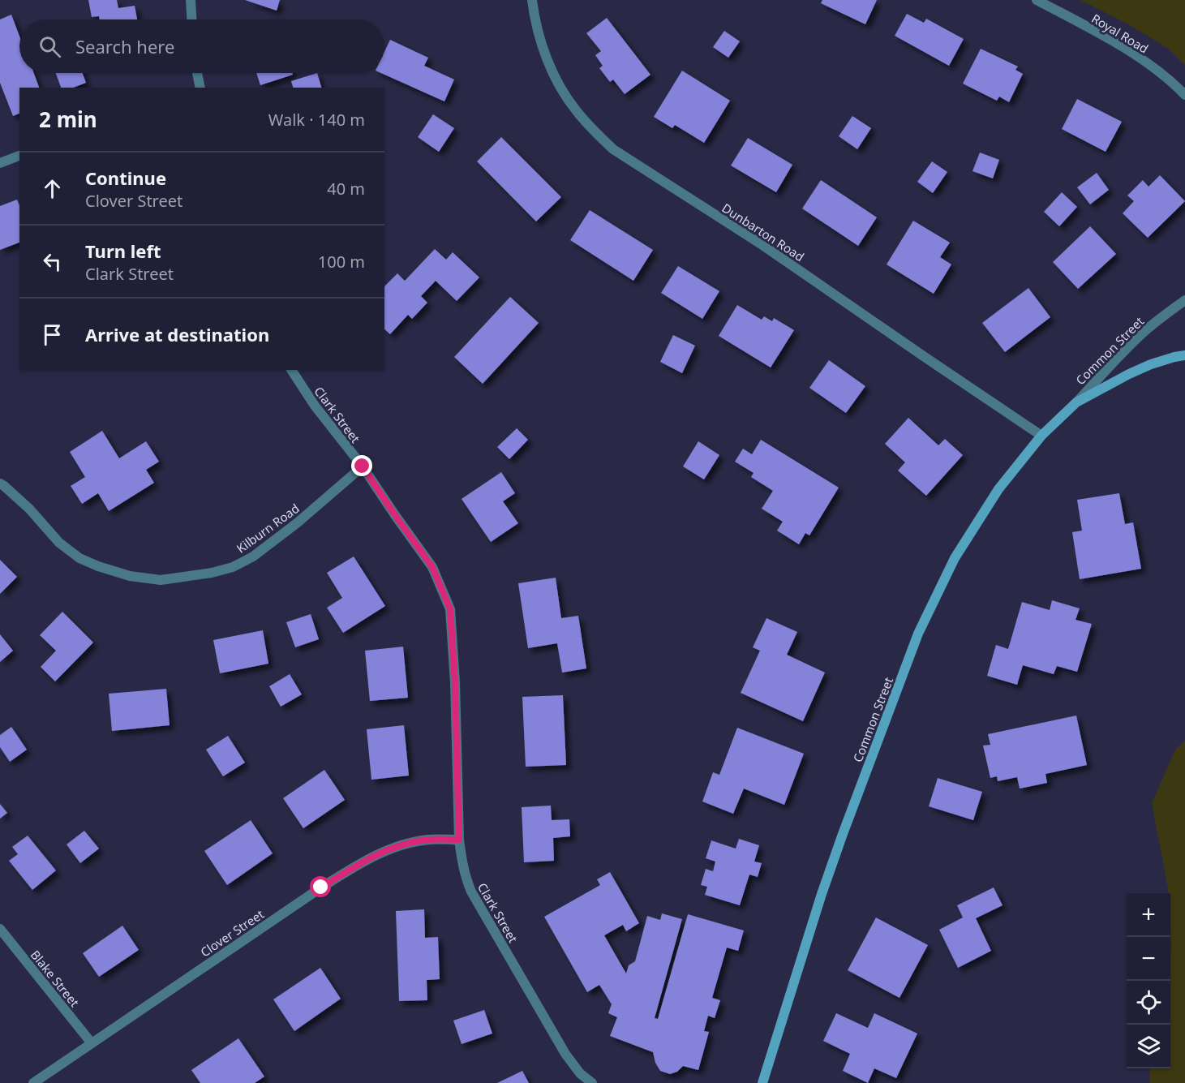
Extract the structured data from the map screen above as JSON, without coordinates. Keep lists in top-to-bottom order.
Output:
{
  "streets": {
    "main road": ["Common Street"],
    "street": [
      "Royal Road",
      "Dunbarton Road",
      "Clark Street",
      "Kilburn Road",
      "Clover Street",
      "Blake Street"
    ]
  },
  "crossings": [
    ["Dunbarton Road", "Common Street"],
    ["Clark Street", "Kilburn Road"],
    ["Clark Street", "Clover Street"],
    ["Clover Street", "Blake Street"]
  ],
  "page": {
    "search": "Search here",
    "heading": ["2 min", "Walk · 140 m"],
    "list": [
      ["Continue", "Clover Street", "40 m"],
      ["Turn left", "Clark Street", "100 m"],
      "Arrive at destination"
    ],
    "map_buttons": ["+", "−"]
  }
}
